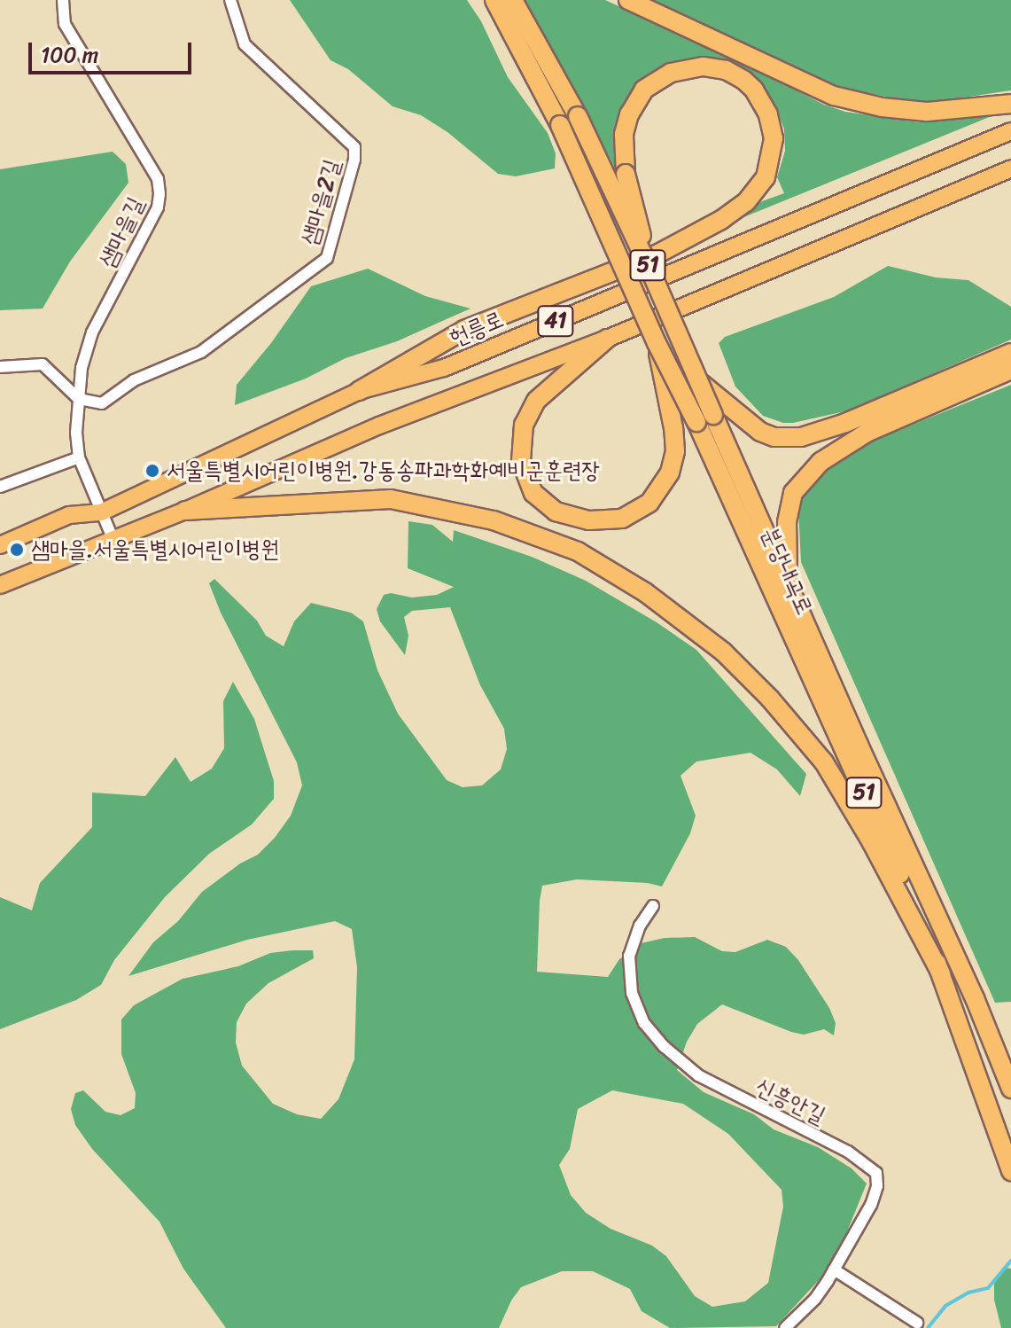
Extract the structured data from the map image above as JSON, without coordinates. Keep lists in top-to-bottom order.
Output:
{
  "streets": {
    "highway": ["51", "분당내곡로"],
    "main road": ["41", "헌릉로"],
    "street": ["샘마을2길", "샘마을길", "신흥안길"]
  },
  "crossings": [
    ["샘마을2길", "샘마을길"],
    ["샘마을길", "41"],
    ["샘마을길", "헌릉로"]
  ],
  "places": ["서울특별시어린이병원.강동송파과학화예비군훈련장", "샘마을.서울특별시어린이병원"],
  "scale_bar": "100 m"
}
